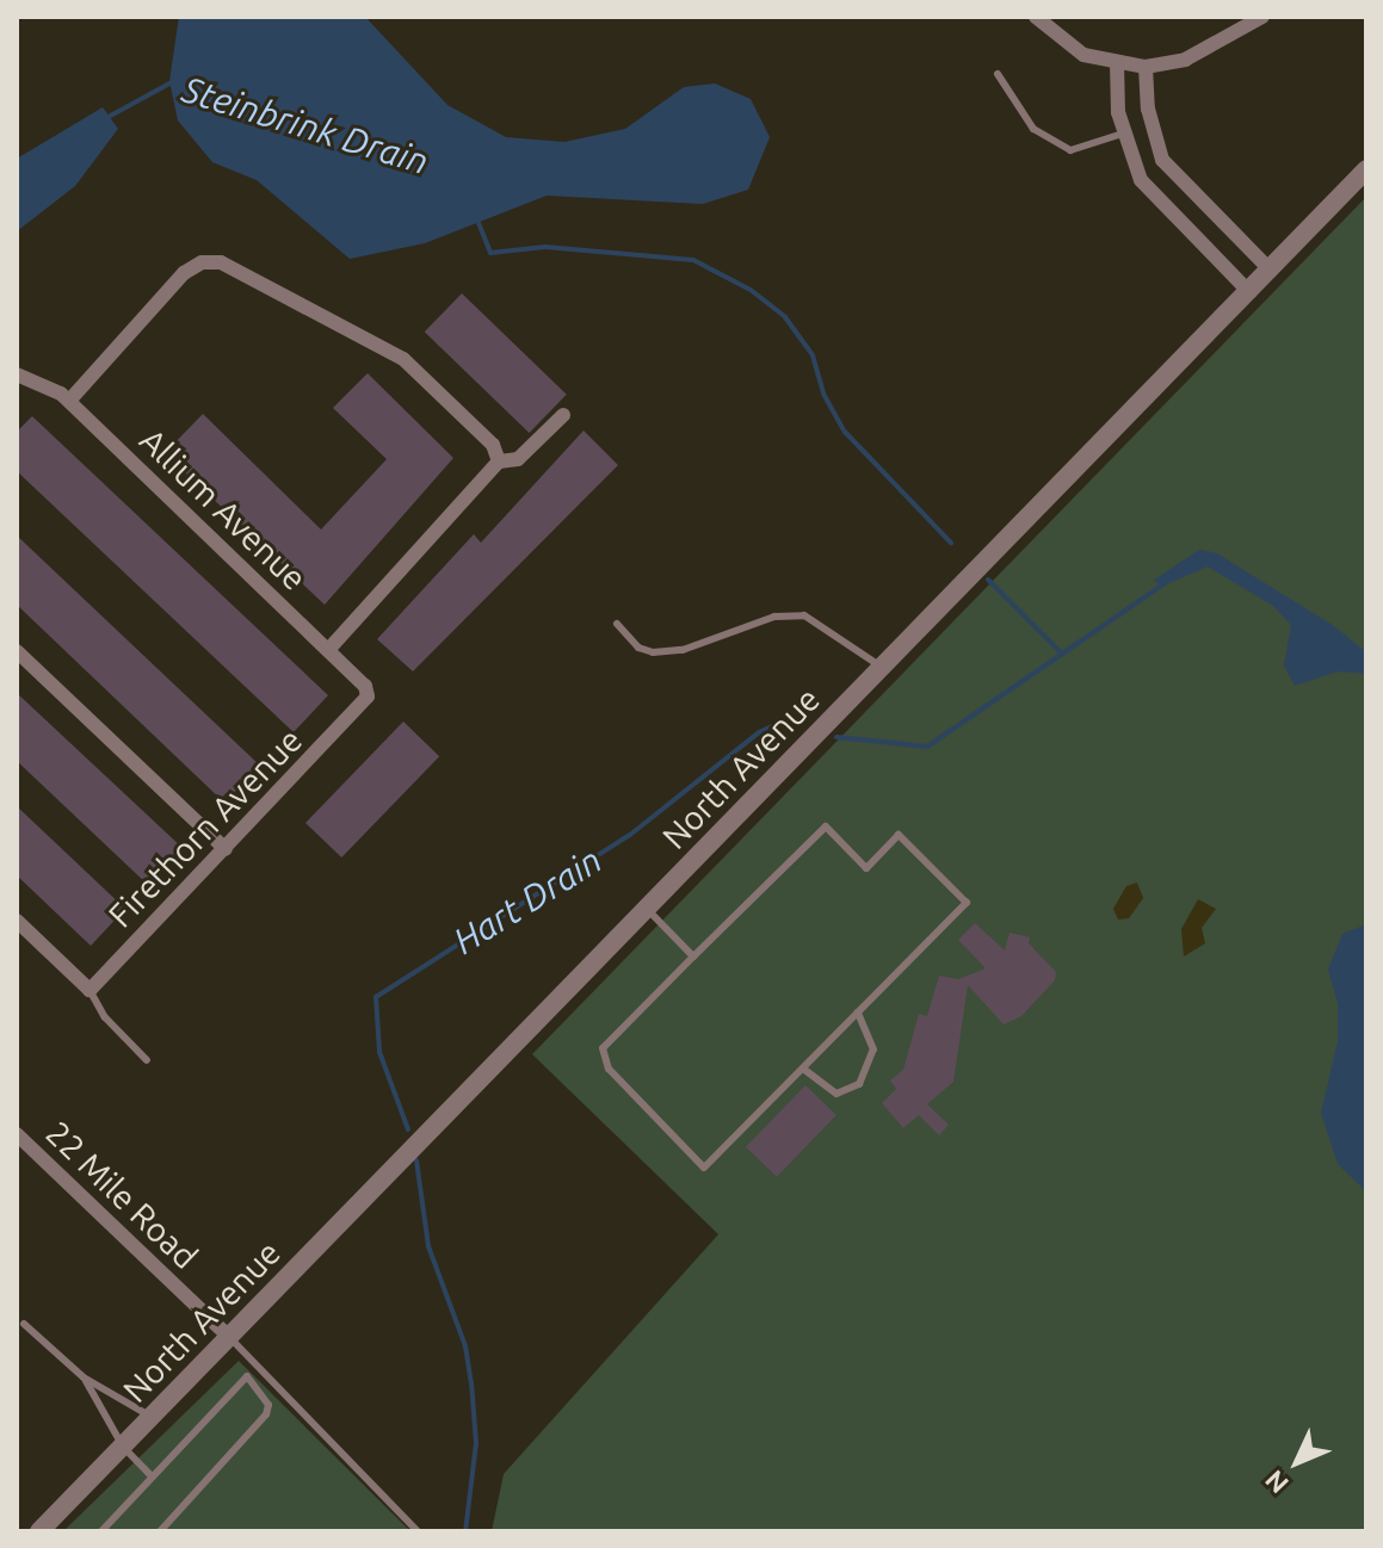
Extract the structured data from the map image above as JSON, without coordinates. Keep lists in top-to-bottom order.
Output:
{
  "streets": {
    "street": [
      "Allium Avenue",
      "North Avenue",
      "Firethorn Avenue",
      "22 Mile Road"
    ]
  },
  "crossings": [
    ["Allium Avenue", "Firethorn Avenue"],
    ["North Avenue", "22 Mile Road"]
  ],
  "water": ["Steinbrink Drain", "Hart Drain"],
  "north": "bottom left"
}
